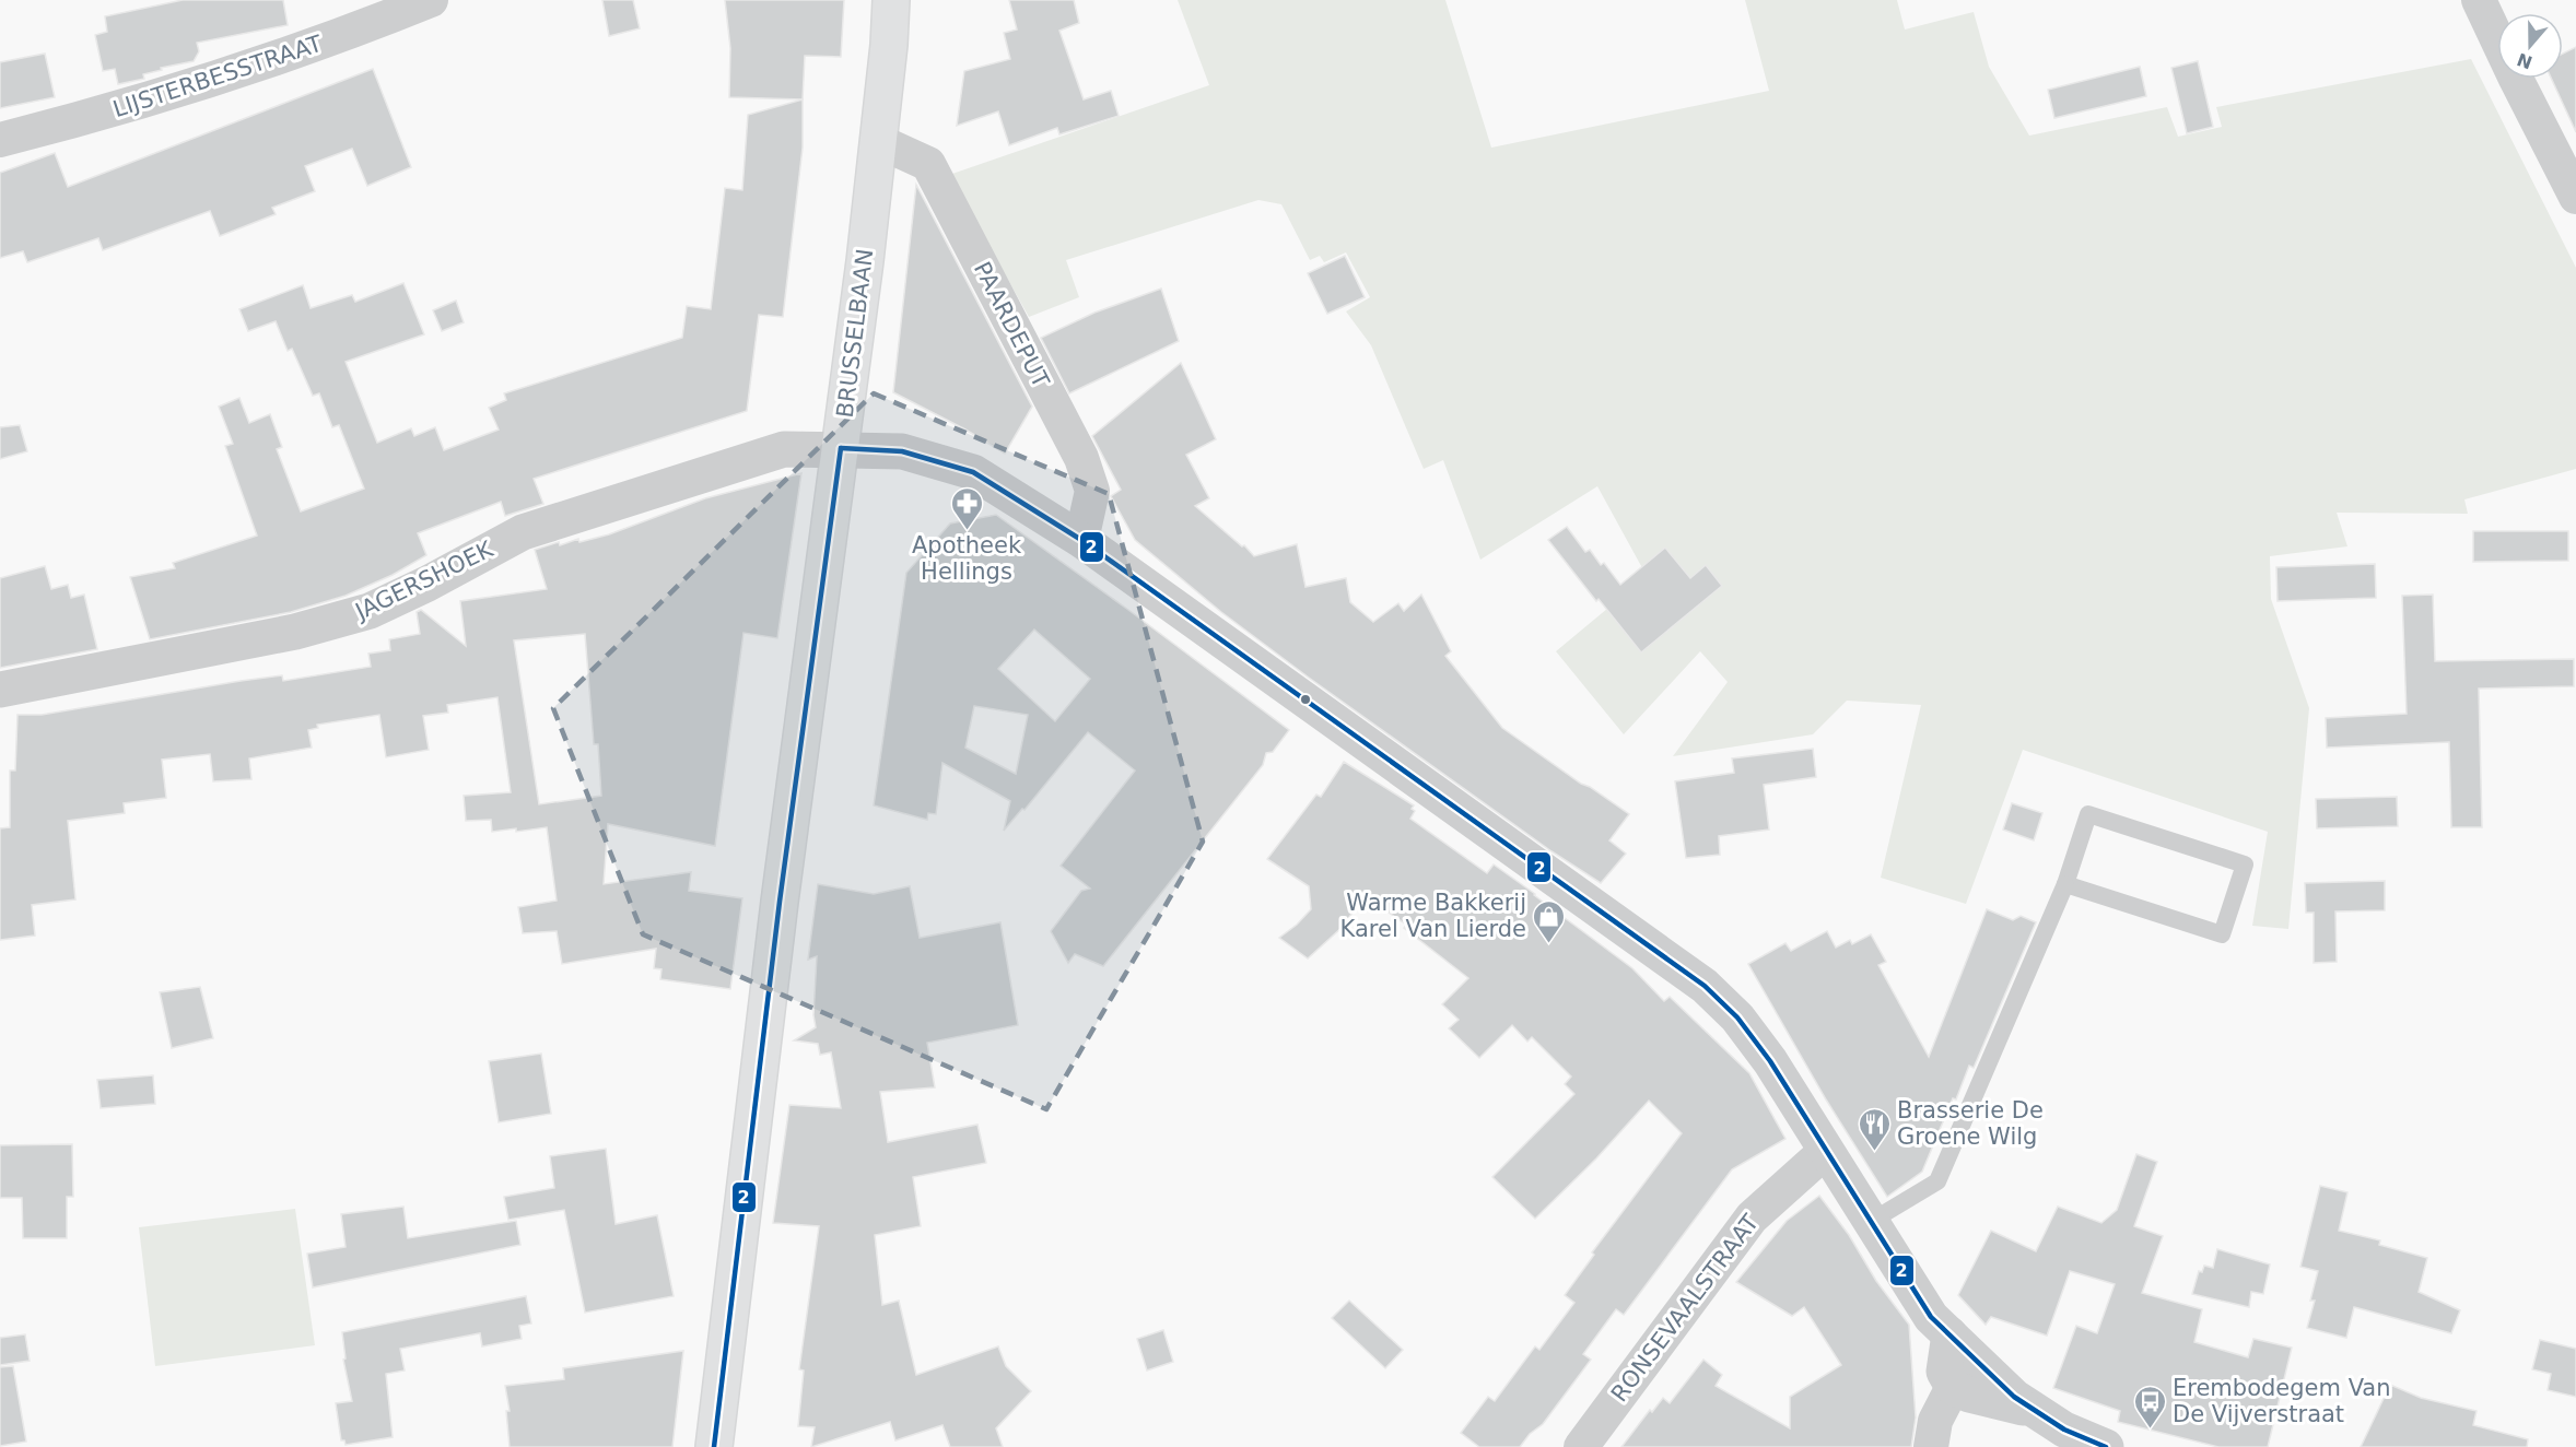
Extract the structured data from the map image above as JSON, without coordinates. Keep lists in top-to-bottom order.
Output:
{
  "streets": {
    "main road": ["BRUSSELBAAN"],
    "street": [
      "LIJSTERBESSTRAAT",
      "PAARDEPUT",
      "JAGERSHOEK",
      "RONSEVAALSTRAAT"
    ]
  },
  "crossings": [
    ["PAARDEPUT", "BRUSSELBAAN"],
    ["PAARDEPUT", "JAGERSHOEK"],
    ["BRUSSELBAAN", "JAGERSHOEK"],
    ["JAGERSHOEK", "RONSEVAALSTRAAT"]
  ],
  "places": {
    "pharmacy": ["Apotheek Hellings"],
    "shop": ["Warme Bakkerij Karel Van Lierde"],
    "restaurant": ["Brasserie De Groene Wilg"],
    "bus stop": ["Erembodegem Van De Vijverstraat"]
  },
  "lines": ["transit line 2"],
  "north": "bottom"
}
